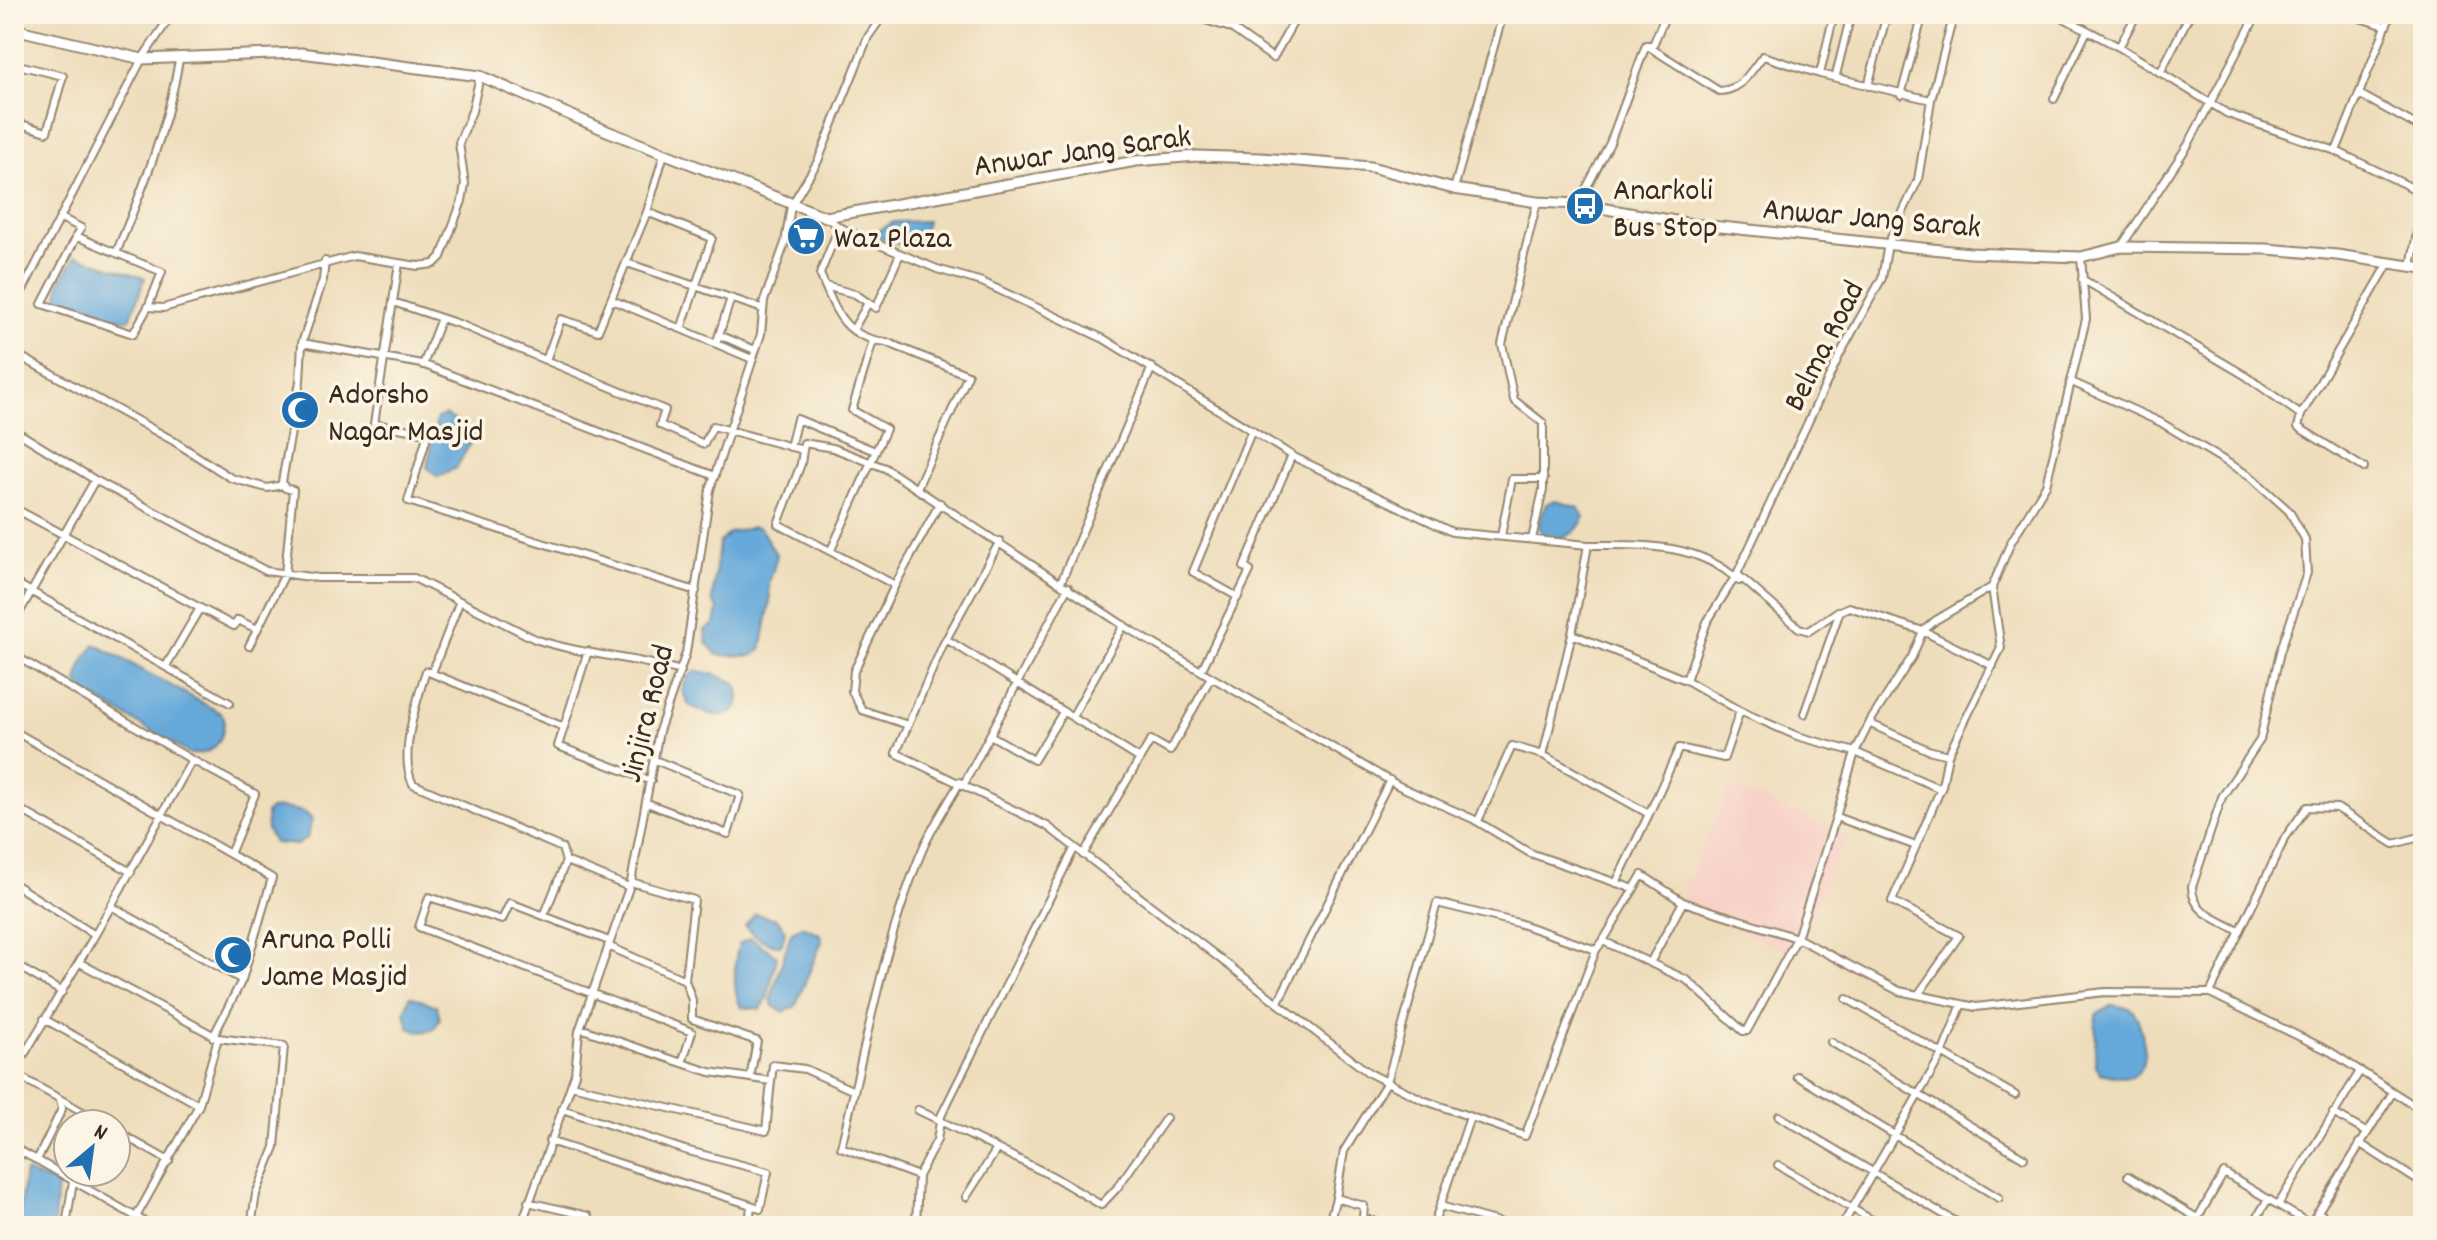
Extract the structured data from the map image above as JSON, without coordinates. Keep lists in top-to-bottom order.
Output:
{
  "streets": {
    "main road": ["Anwar Jang Sarak"],
    "street": ["Belma Road", "Jinjira Road"]
  },
  "crossings": [
    ["Anwar Jang Sarak", "Belma Road"],
    ["Anwar Jang Sarak", "Jinjira Road"]
  ],
  "places": {
    "bus stop": ["Anarkoli Bus Stop"],
    "supermarket": ["Waz Plaza"],
    "mosque": ["Adorsho Nagar Masjid", "Aruna Polli Jame Masjid"]
  },
  "north": "top right"
}
